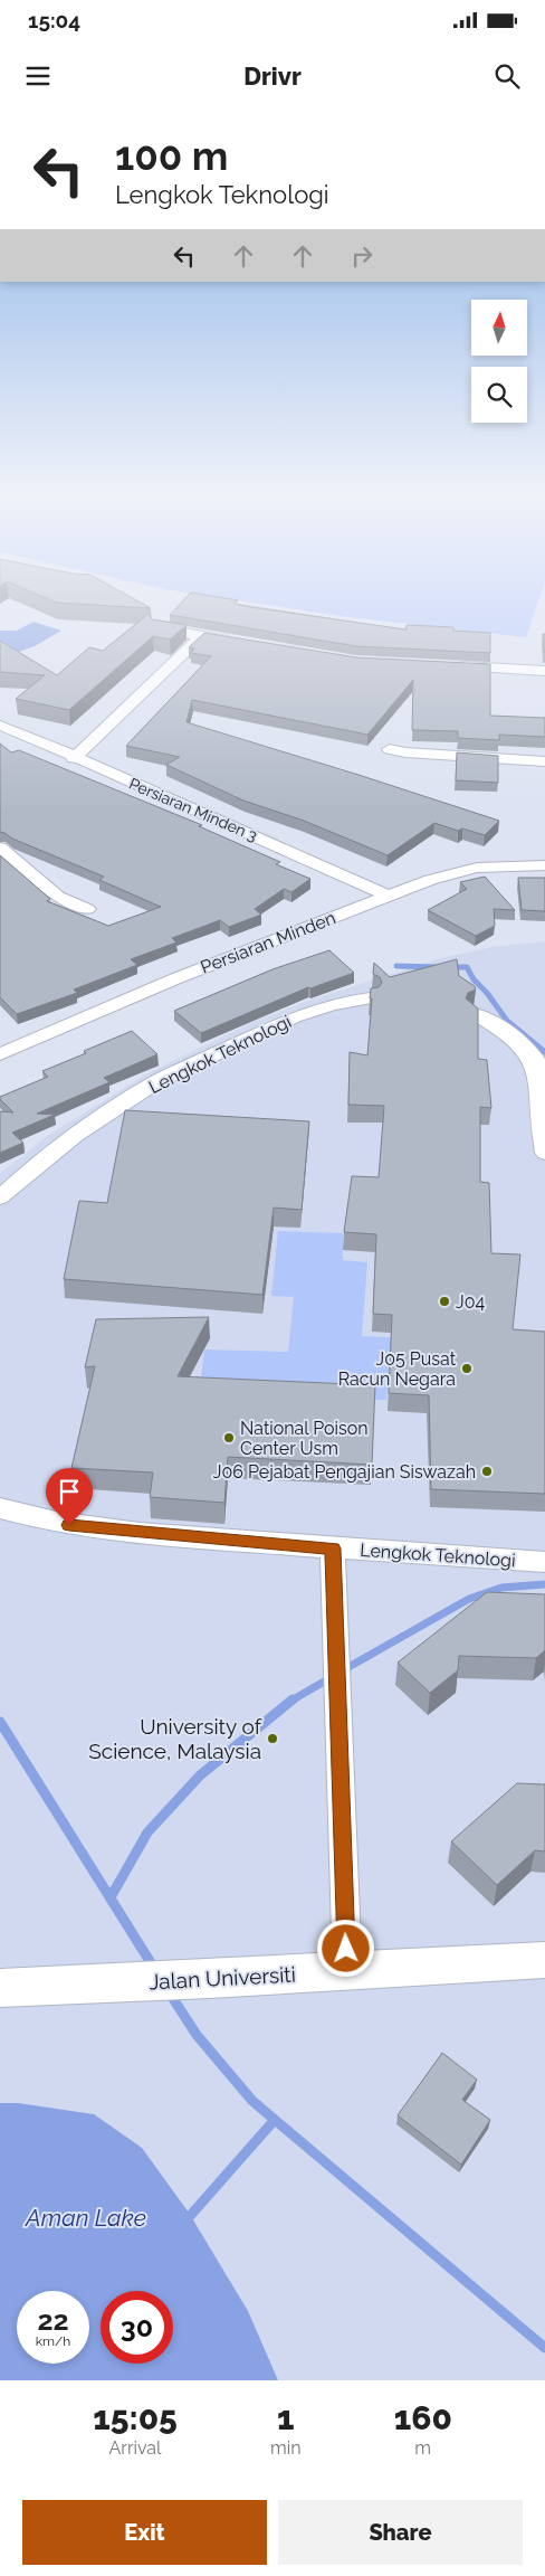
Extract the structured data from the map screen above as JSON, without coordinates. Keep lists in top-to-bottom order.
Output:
{
  "streets": {
    "street": [
      "Persiaran Minden 3",
      "Persiaran Minden",
      "Lengkok Teknologi",
      "Jalan Universiti"
    ]
  },
  "crossings": [
    ["Persiaran Minden 3", "Persiaran Minden"]
  ],
  "water": ["Aman Lake"],
  "places": [
    "J04",
    "J05 Pusat Racun Negara",
    "National Poison Center Usm",
    "J06 Pejabat Pengajian Siswazah",
    "University of Science, Malaysia"
  ],
  "north": "top",
  "page": {
    "status": "15:04",
    "header": "Drivr",
    "turn": ["100 m", "Lengkok Teknologi"],
    "speed": "22 km/h",
    "limit": "30",
    "eta": [
      "15:05",
      "Arrival",
      "1",
      "min",
      "160",
      "m"
    ],
    "buttons": ["Exit", "Share"]
  }
}
